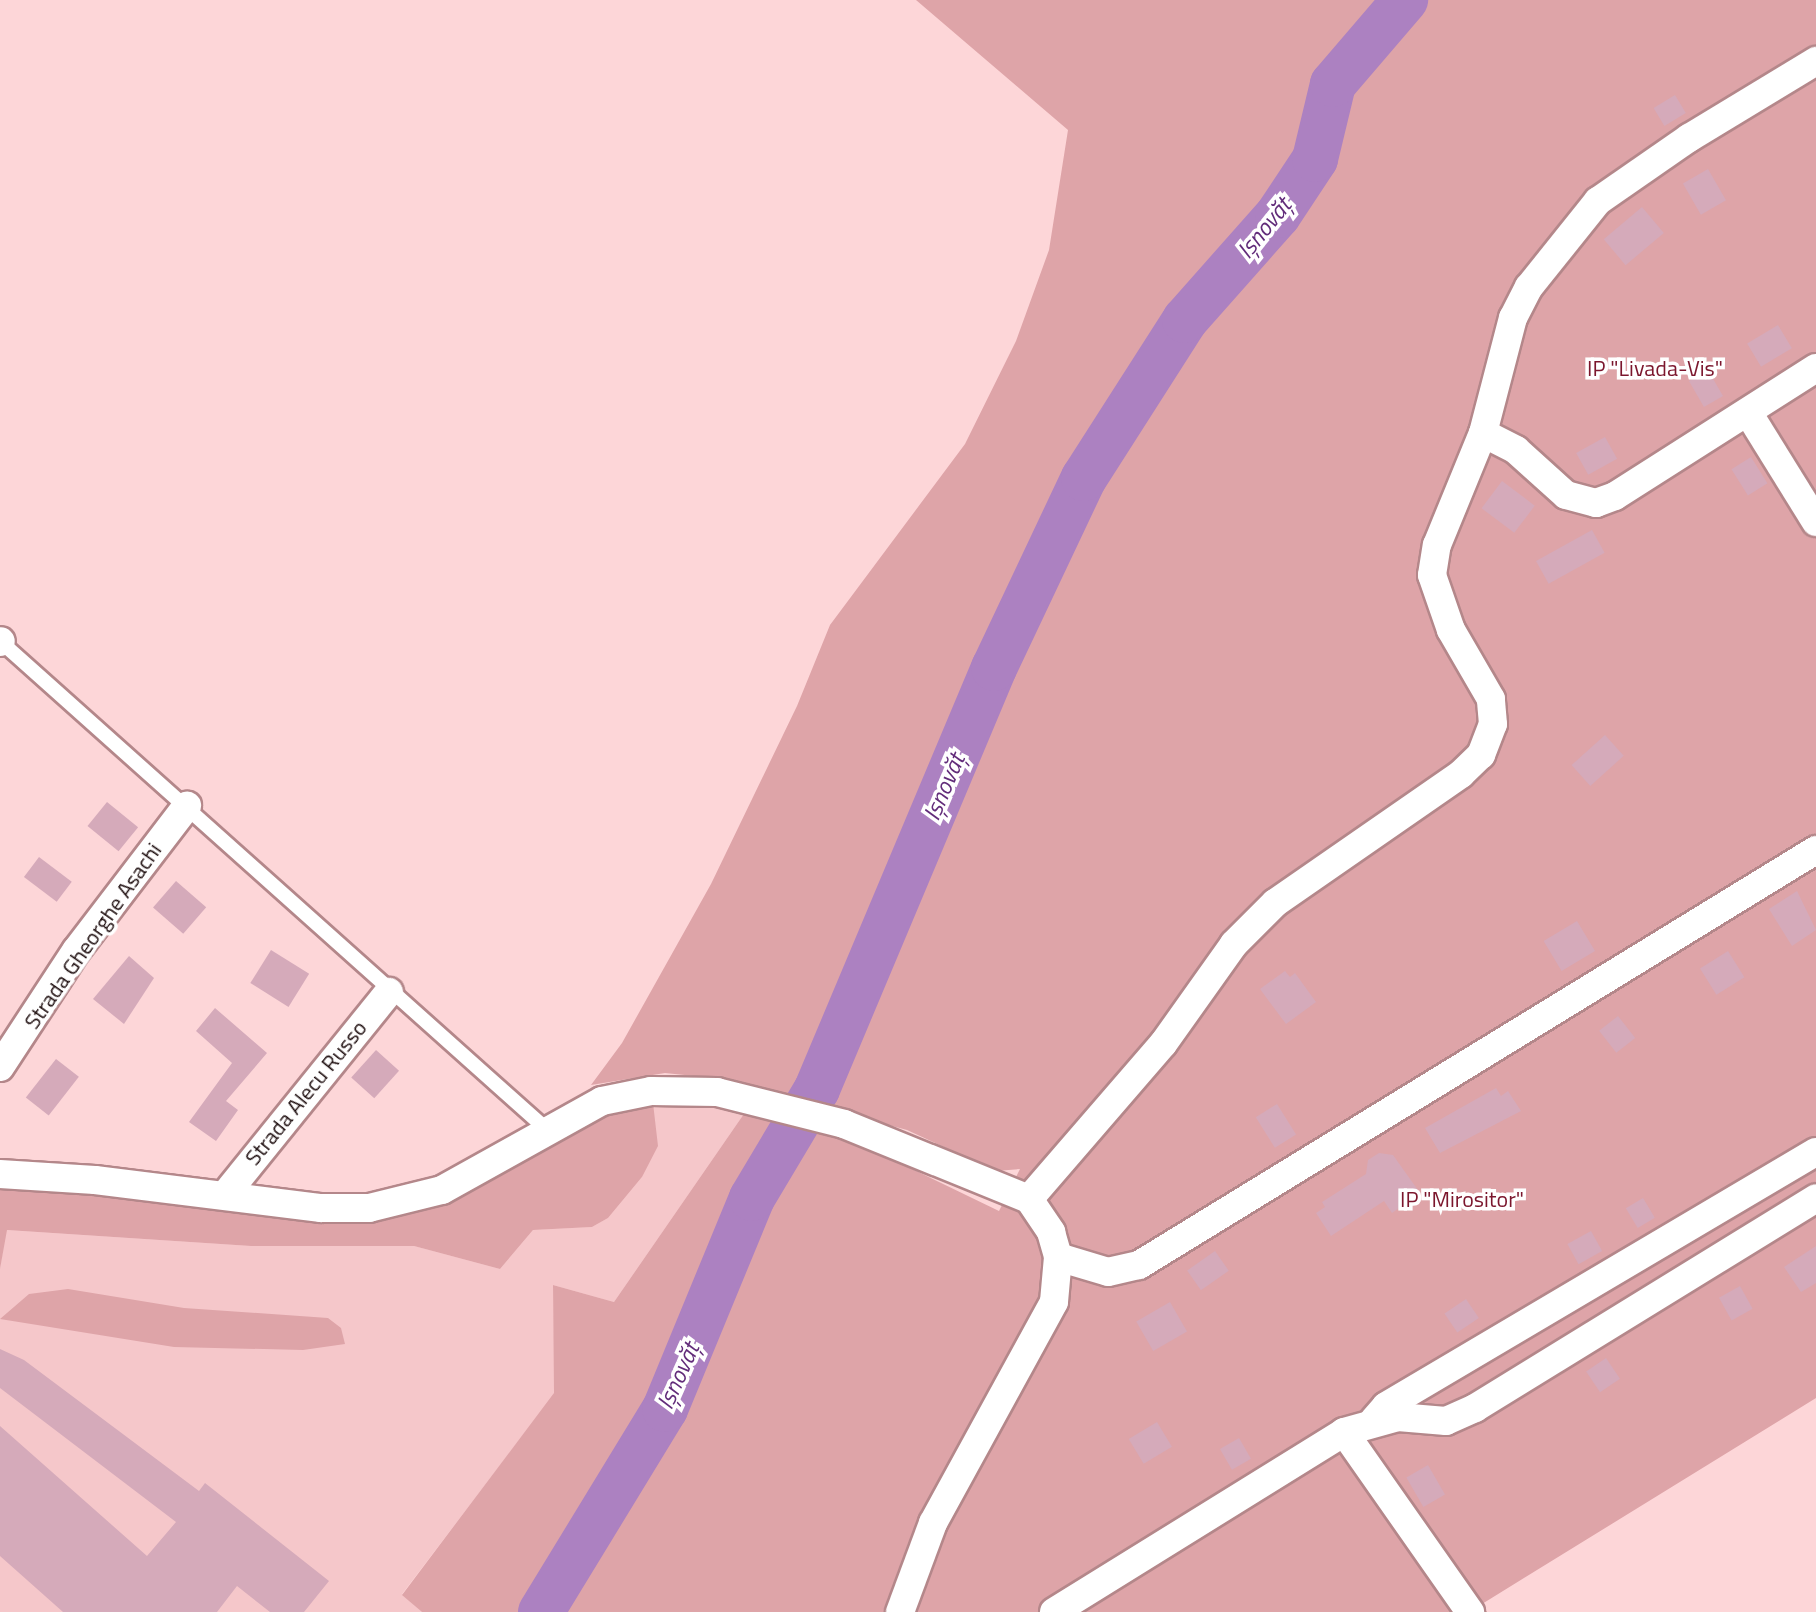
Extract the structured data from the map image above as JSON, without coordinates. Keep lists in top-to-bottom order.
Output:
{
  "streets": {
    "street": ["Strada Gheorghe Asachi", "Strada Alecu Russo"]
  },
  "water": ["Ișnovăț"],
  "parks": ["IP \"Livada-Vis\"", "IP \"Mirositor\""]
}
